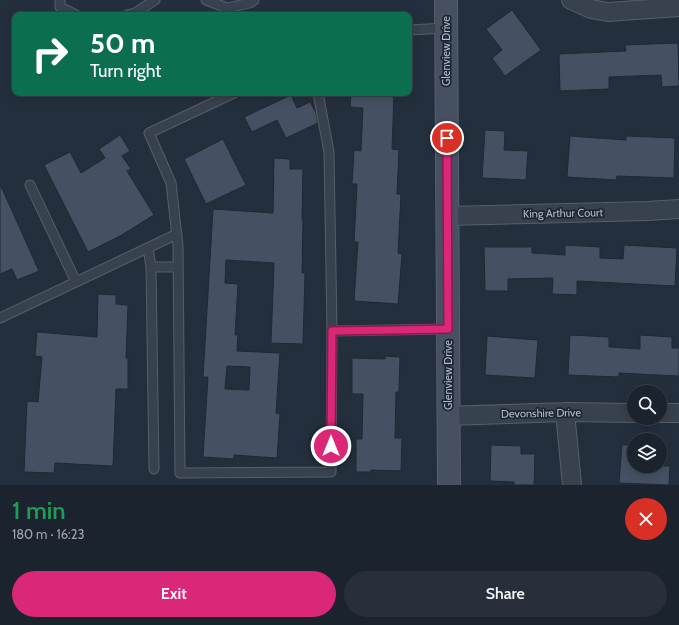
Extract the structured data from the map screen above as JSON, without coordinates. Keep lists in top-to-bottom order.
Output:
{
  "streets": {
    "main road": ["Glenview Drive"],
    "street": ["King Arthur Court", "Devonshire Drive"]
  },
  "crossings": [
    ["Glenview Drive", "King Arthur Court"],
    ["Glenview Drive", "Devonshire Drive"]
  ],
  "page": {
    "turn": ["50 m", "Turn right"],
    "heading": ["1 min", "180 m · 16:23"],
    "buttons": ["Exit", "Share"]
  }
}
